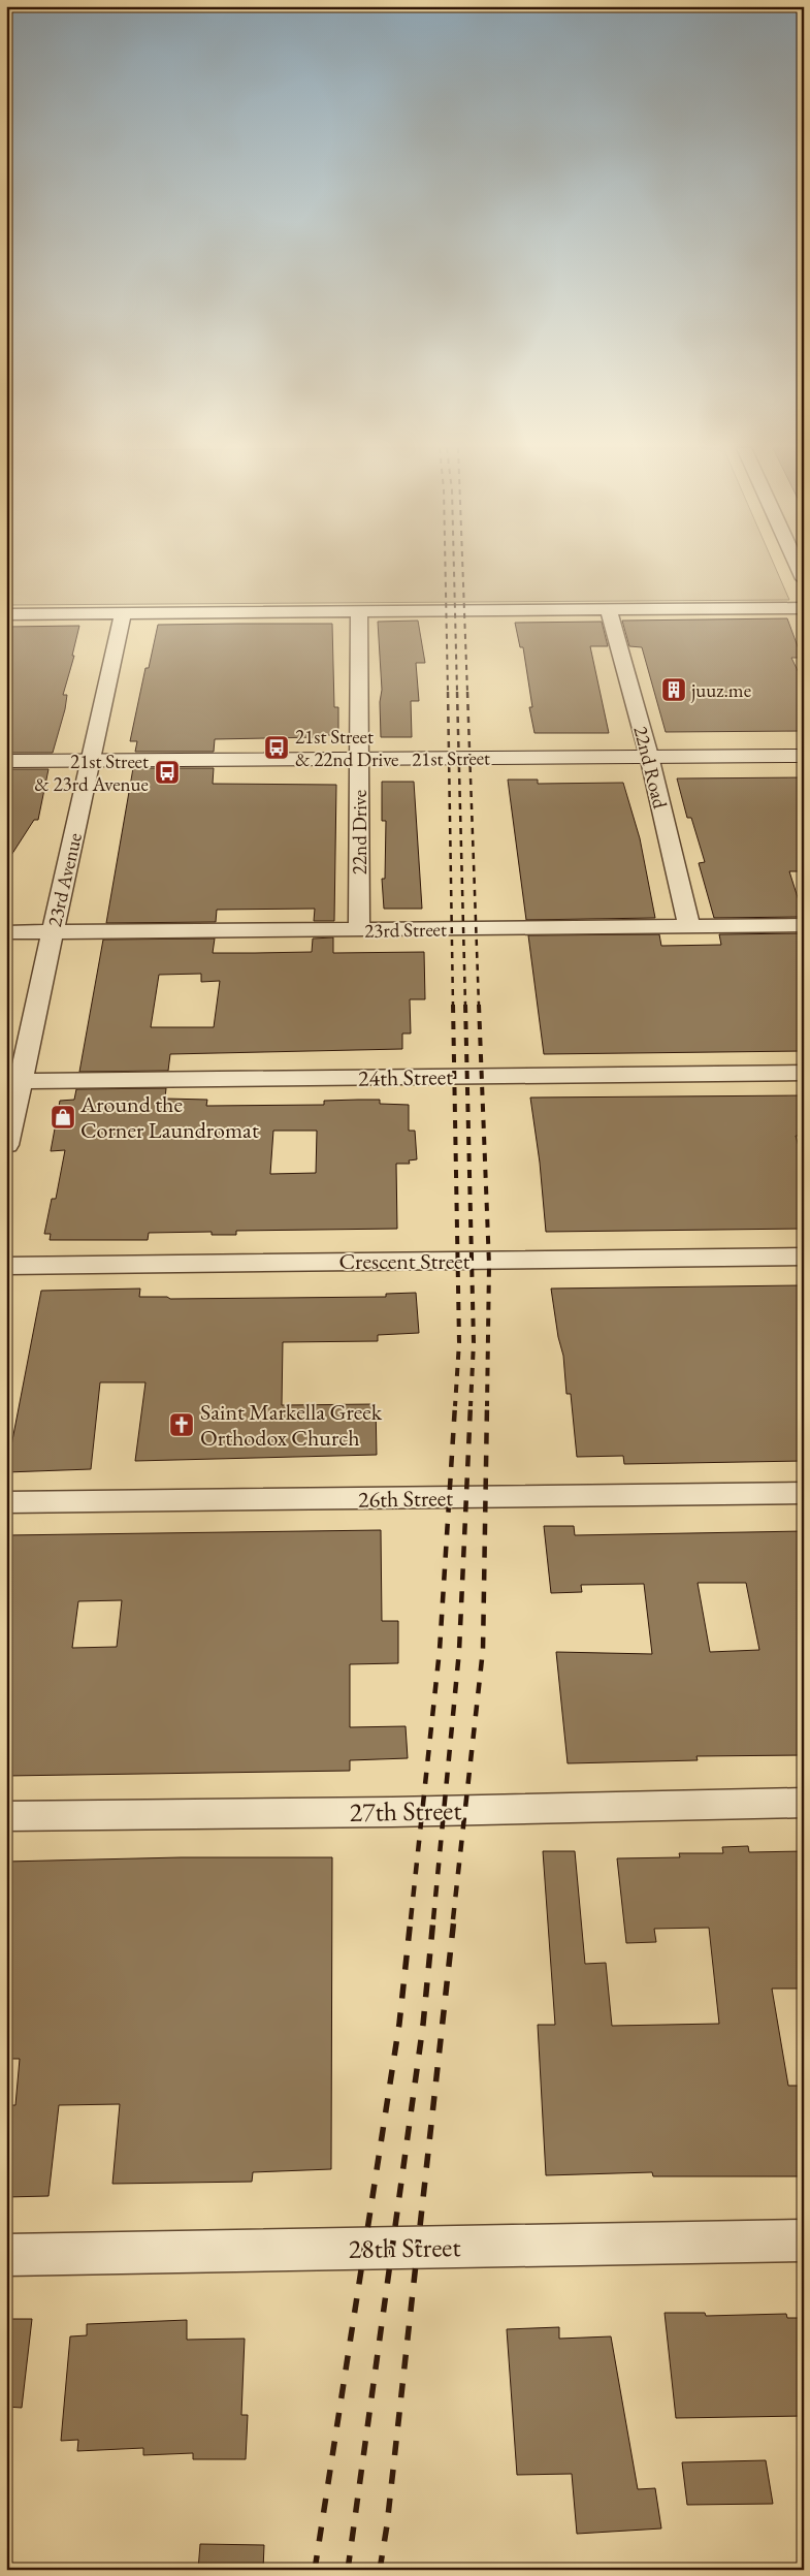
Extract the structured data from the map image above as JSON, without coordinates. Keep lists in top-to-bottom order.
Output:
{
  "streets": {
    "street": [
      "21st Street",
      "22nd Road",
      "22nd Drive",
      "23rd Avenue",
      "23rd Street",
      "24th Street",
      "Crescent Street",
      "26th Street",
      "27th Street",
      "28th Street"
    ]
  },
  "crossings": [
    ["21st Street", "22nd Road"],
    ["21st Street", "22nd Drive"],
    ["21st Street", "23rd Avenue"],
    ["22nd Road", "23rd Street"],
    ["22nd Drive", "23rd Street"],
    ["23rd Avenue", "23rd Street"],
    ["23rd Avenue", "24th Street"]
  ],
  "places": {
    "building": ["juuz.me"],
    "bus stop": ["21st Street & 22nd Drive", "21st Street & 23rd Avenue"],
    "shop": ["Around the Corner Laundromat"],
    "church": ["Saint Markella Greek Orthodox Church"]
  }
}
